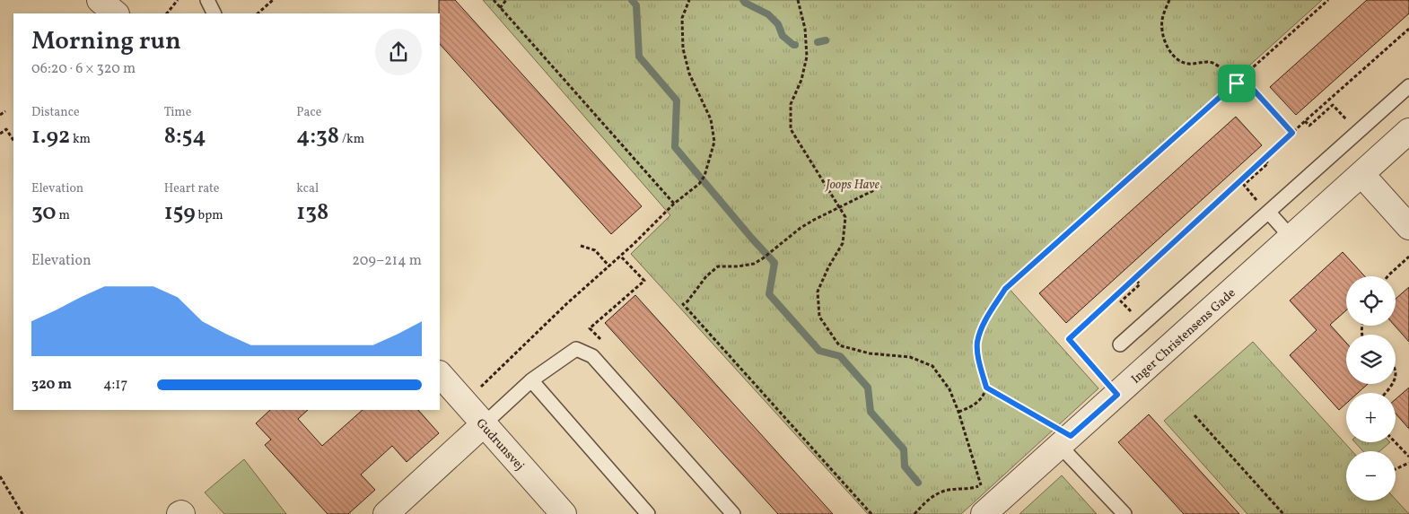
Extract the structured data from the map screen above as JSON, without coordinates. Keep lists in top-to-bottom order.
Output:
{
  "streets": {
    "street": ["Inger Christensens Gade", "Gudrunsvej"]
  },
  "parks": ["Joops Have"],
  "page": {
    "heading": ["Morning run", "06:20 · 6 × 320 m"],
    "stats": [
      ["Distance", "1.92 km"],
      ["Time", "8:54"],
      ["Pace", "4:38 /km"],
      ["Elevation", "30 m"],
      ["Heart rate", "159 bpm"],
      ["kcal", "138"]
    ],
    "chart": ["Elevation", "209–214 m"],
    "map_buttons": ["+", "−"],
    "list": [
      {
        "name": "320 m",
        "note": "4:17"
      }
    ]
  }
}
